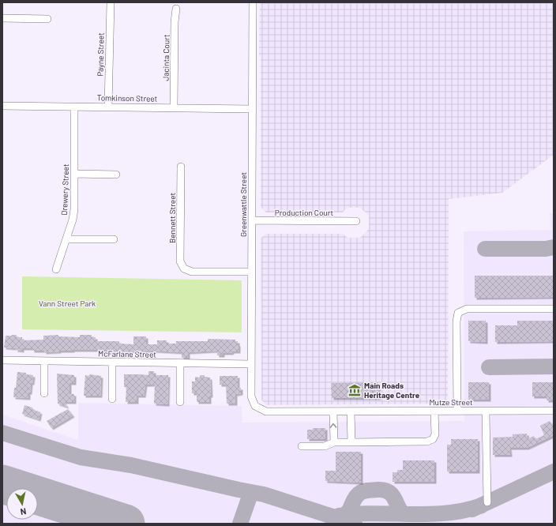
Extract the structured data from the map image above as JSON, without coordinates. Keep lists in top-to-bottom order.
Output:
{
  "streets": {
    "street": [
      "Payne Street",
      "Jacinta Court",
      "Tomkinson Street",
      "Drewery Street",
      "Greenwattle Street",
      "Production Court",
      "Bennett Street",
      "McFarlane Street",
      "Mutze Street"
    ]
  },
  "crossings": [
    ["Payne Street", "Tomkinson Street"],
    ["Jacinta Court", "Tomkinson Street"],
    ["Tomkinson Street", "Drewery Street"],
    ["Tomkinson Street", "Greenwattle Street"],
    ["Greenwattle Street", "Production Court"],
    ["Greenwattle Street", "Bennett Street"],
    ["Greenwattle Street", "McFarlane Street"],
    ["Greenwattle Street", "Mutze Street"]
  ],
  "parks": ["Vann Street Park"],
  "places": {
    "museum": ["Main Roads Heritage Centre"]
  },
  "north": "bottom"
}
